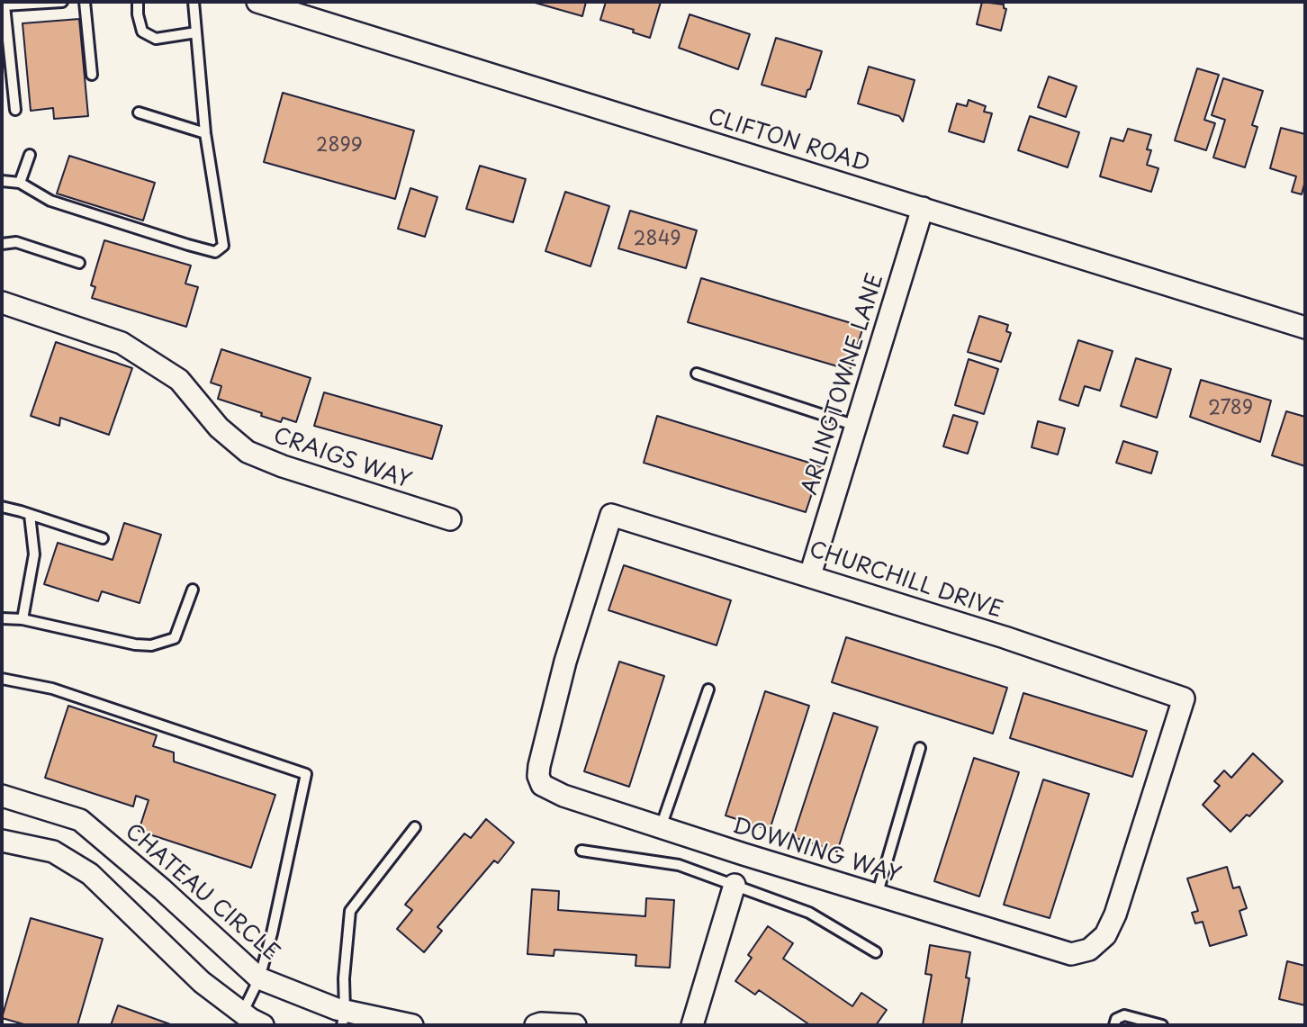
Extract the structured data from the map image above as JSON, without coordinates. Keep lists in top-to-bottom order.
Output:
{
  "streets": {
    "street": [
      "CLIFTON ROAD",
      "ARLINGTOWNE LANE",
      "CRAIGS WAY",
      "CHURCHILL DRIVE",
      "DOWNING WAY",
      "CHATEAU CIRCLE"
    ]
  },
  "crossings": [
    ["CLIFTON ROAD", "ARLINGTOWNE LANE"],
    ["ARLINGTOWNE LANE", "CHURCHILL DRIVE"],
    ["CHURCHILL DRIVE", "DOWNING WAY"]
  ],
  "house_numbers": ["2899", "2849", "2789"]
}
